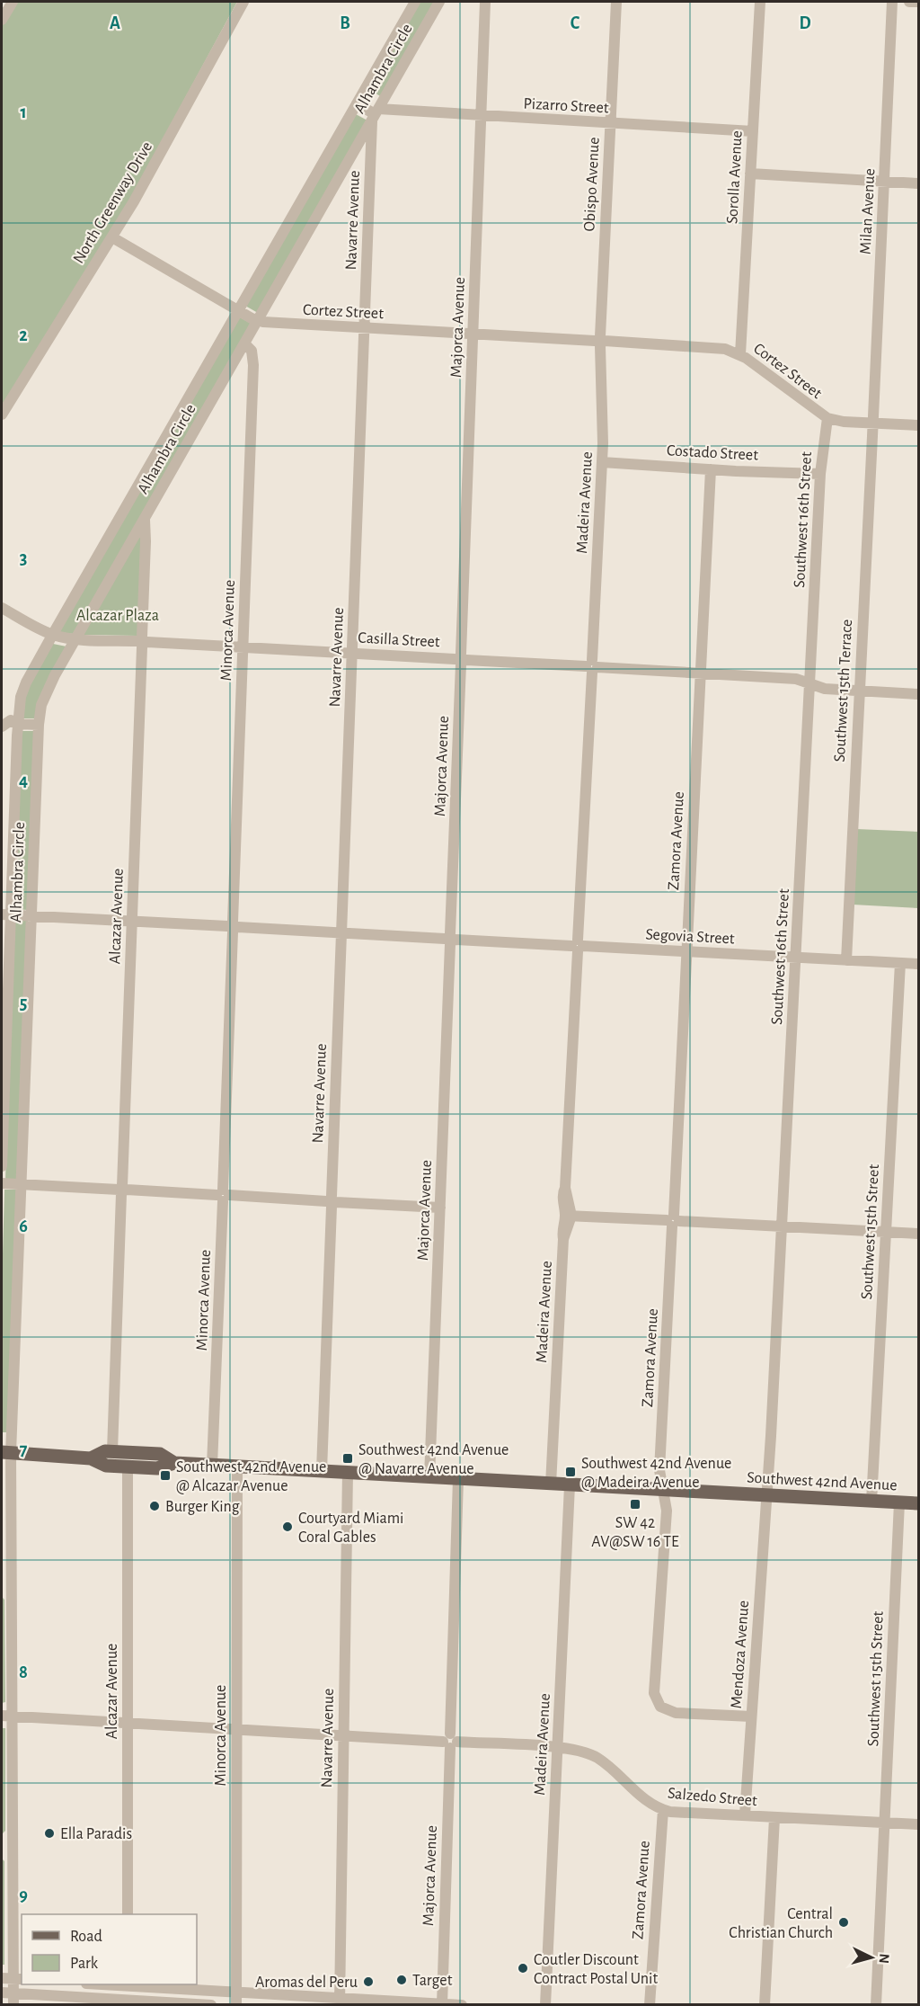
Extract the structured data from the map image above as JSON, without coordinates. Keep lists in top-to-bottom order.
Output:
{
  "streets": {
    "main road": ["Southwest 42nd Avenue"],
    "street": [
      "Alhambra Circle",
      "Pizarro Street",
      "Sorolla Avenue",
      "Obispo Avenue",
      "North Greenway Drive",
      "Milan Avenue",
      "Navarre Avenue",
      "Cortez Street",
      "Majorca Avenue",
      "Costado Street",
      "Madeira Avenue",
      "Southwest 16th Street",
      "Minorca Avenue",
      "Casilla Street",
      "Southwest 15th Terrace",
      "Zamora Avenue",
      "Alcazar Avenue",
      "Segovia Street",
      "Southwest 15th Street",
      "Mendoza Avenue",
      "Salzedo Street"
    ]
  },
  "crossings": [
    ["Alhambra Circle", "Pizarro Street"],
    ["Alhambra Circle", "Navarre Avenue"],
    ["Alhambra Circle", "Cortez Street"],
    ["Alhambra Circle", "Minorca Avenue"],
    ["Alhambra Circle", "Casilla Street"],
    ["Alhambra Circle", "Alcazar Avenue"],
    ["Alhambra Circle", "Segovia Street"],
    ["Alhambra Circle", "Southwest 42nd Avenue"],
    ["Alhambra Circle", "Salzedo Street"],
    ["Pizarro Street", "Sorolla Avenue"],
    ["Pizarro Street", "Obispo Avenue"],
    ["Pizarro Street", "Navarre Avenue"],
    ["Pizarro Street", "Majorca Avenue"],
    ["Sorolla Avenue", "Cortez Street"],
    ["Obispo Avenue", "Cortez Street"],
    ["Obispo Avenue", "Madeira Avenue"],
    ["North Greenway Drive", "Cortez Street"],
    ["Milan Avenue", "Cortez Street"],
    ["Milan Avenue", "Southwest 15th Terrace"],
    ["Navarre Avenue", "Cortez Street"],
    ["Navarre Avenue", "Casilla Street"],
    ["Navarre Avenue", "Segovia Street"],
    ["Navarre Avenue", "Southwest 42nd Avenue"],
    ["Navarre Avenue", "Salzedo Street"],
    ["Cortez Street", "Majorca Avenue"],
    ["Cortez Street", "Madeira Avenue"],
    ["Cortez Street", "Southwest 16th Street"],
    ["Cortez Street", "Southwest 15th Terrace"],
    ["Majorca Avenue", "Casilla Street"],
    ["Majorca Avenue", "Segovia Street"],
    ["Majorca Avenue", "Southwest 42nd Avenue"],
    ["Majorca Avenue", "Salzedo Street"],
    ["Costado Street", "Madeira Avenue"],
    ["Costado Street", "Southwest 16th Street"],
    ["Costado Street", "Zamora Avenue"],
    ["Madeira Avenue", "Casilla Street"],
    ["Madeira Avenue", "Segovia Street"],
    ["Madeira Avenue", "Southwest 42nd Avenue"],
    ["Madeira Avenue", "Salzedo Street"],
    ["Southwest 16th Street", "Casilla Street"],
    ["Southwest 16th Street", "Segovia Street"],
    ["Southwest 16th Street", "Southwest 42nd Avenue"],
    ["Southwest 16th Street", "Mendoza Avenue"],
    ["Minorca Avenue", "Casilla Street"],
    ["Minorca Avenue", "Segovia Street"],
    ["Minorca Avenue", "Southwest 42nd Avenue"],
    ["Minorca Avenue", "Salzedo Street"],
    ["Casilla Street", "Southwest 15th Terrace"],
    ["Casilla Street", "Zamora Avenue"],
    ["Casilla Street", "Alcazar Avenue"],
    ["Southwest 15th Terrace", "Segovia Street"],
    ["Zamora Avenue", "Segovia Street"],
    ["Zamora Avenue", "Southwest 42nd Avenue"],
    ["Zamora Avenue", "Mendoza Avenue"],
    ["Zamora Avenue", "Salzedo Street"],
    ["Alcazar Avenue", "Segovia Street"],
    ["Alcazar Avenue", "Southwest 42nd Avenue"],
    ["Alcazar Avenue", "Salzedo Street"],
    ["Segovia Street", "Southwest 15th Street"],
    ["Southwest 15th Street", "Southwest 42nd Avenue"],
    ["Southwest 15th Street", "Salzedo Street"],
    ["Southwest 42nd Avenue", "Mendoza Avenue"],
    ["Mendoza Avenue", "Salzedo Street"]
  ],
  "parks": ["Alcazar Plaza"],
  "places": {
    "transit": [
      "Southwest 42nd Avenue @ Navarre Avenue",
      "Southwest 42nd Avenue @ Madeira Avenue",
      "Southwest 42nd Avenue @ Alcazar Avenue",
      "SW 42 AV@SW 16 TE"
    ],
    "other": [
      "Burger King",
      "Courtyard Miami Coral Gables",
      "Ella Paradis",
      "Central Christian Church",
      "Coutler Discount Contract Postal Unit",
      "Target",
      "Aromas del Peru"
    ]
  },
  "legend": ["Road", "Park"],
  "north": "right",
  "grid": {
    "columns": [
      "A",
      "B",
      "C",
      "D"
    ],
    "rows": [
      "1",
      "2",
      "3",
      "4",
      "5",
      "6",
      "7",
      "8",
      "9"
    ]
  }
}
